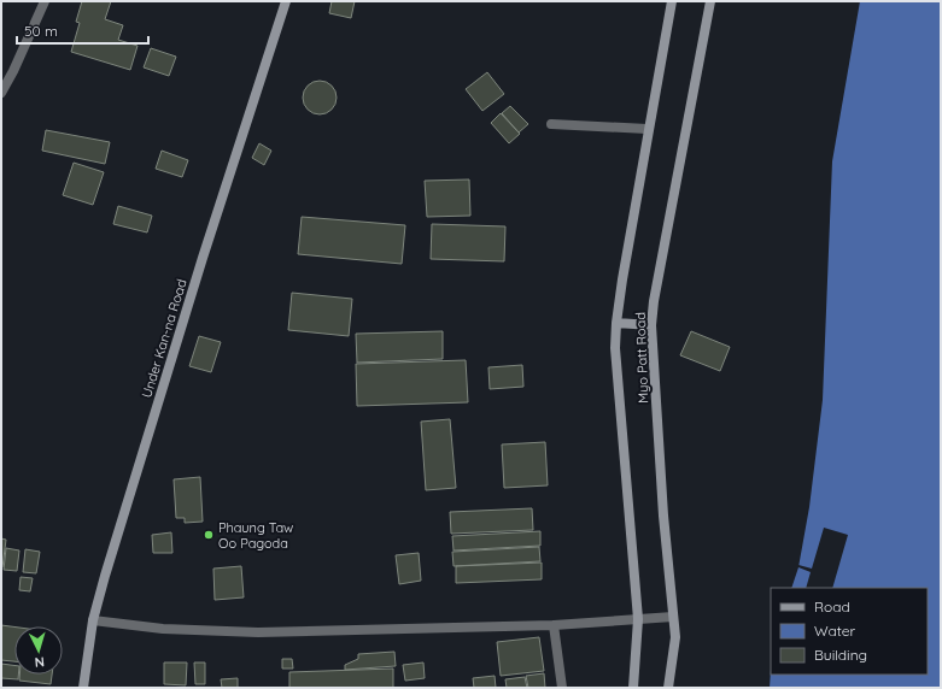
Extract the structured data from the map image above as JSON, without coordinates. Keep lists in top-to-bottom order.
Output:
{
  "streets": {
    "main road": ["Under Kan-na Road", "Myo Patt Road"]
  },
  "places": ["Phaung Taw Oo Pagoda"],
  "legend": ["Road", "Water", "Building"],
  "scale_bar": "50 m",
  "north": "bottom"
}
